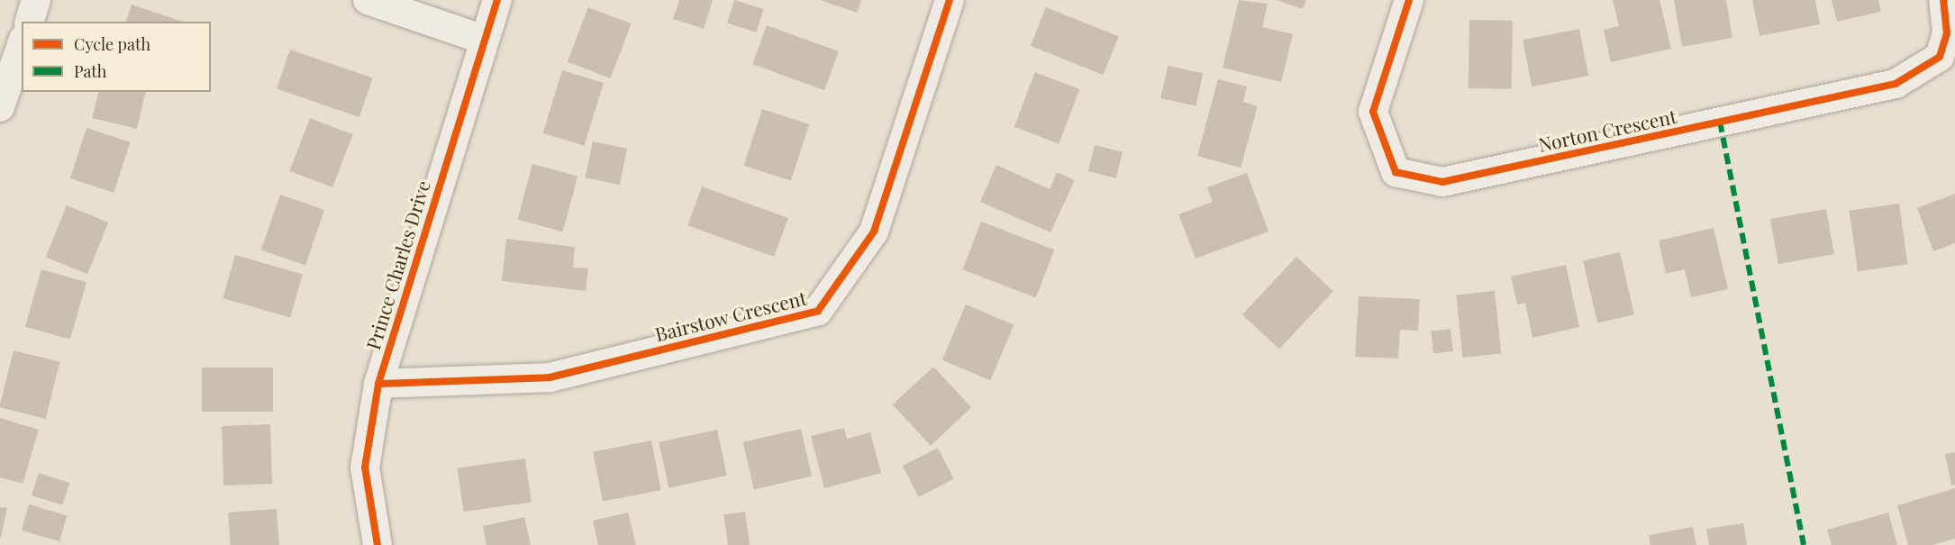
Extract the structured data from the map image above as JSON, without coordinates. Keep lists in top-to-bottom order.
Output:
{
  "streets": {
    "street": ["Norton Crescent", "Prince Charles Drive", "Bairstow Crescent"]
  },
  "crossings": [
    ["Prince Charles Drive", "Bairstow Crescent"]
  ],
  "legend": ["Cycle path", "Path"]
}
